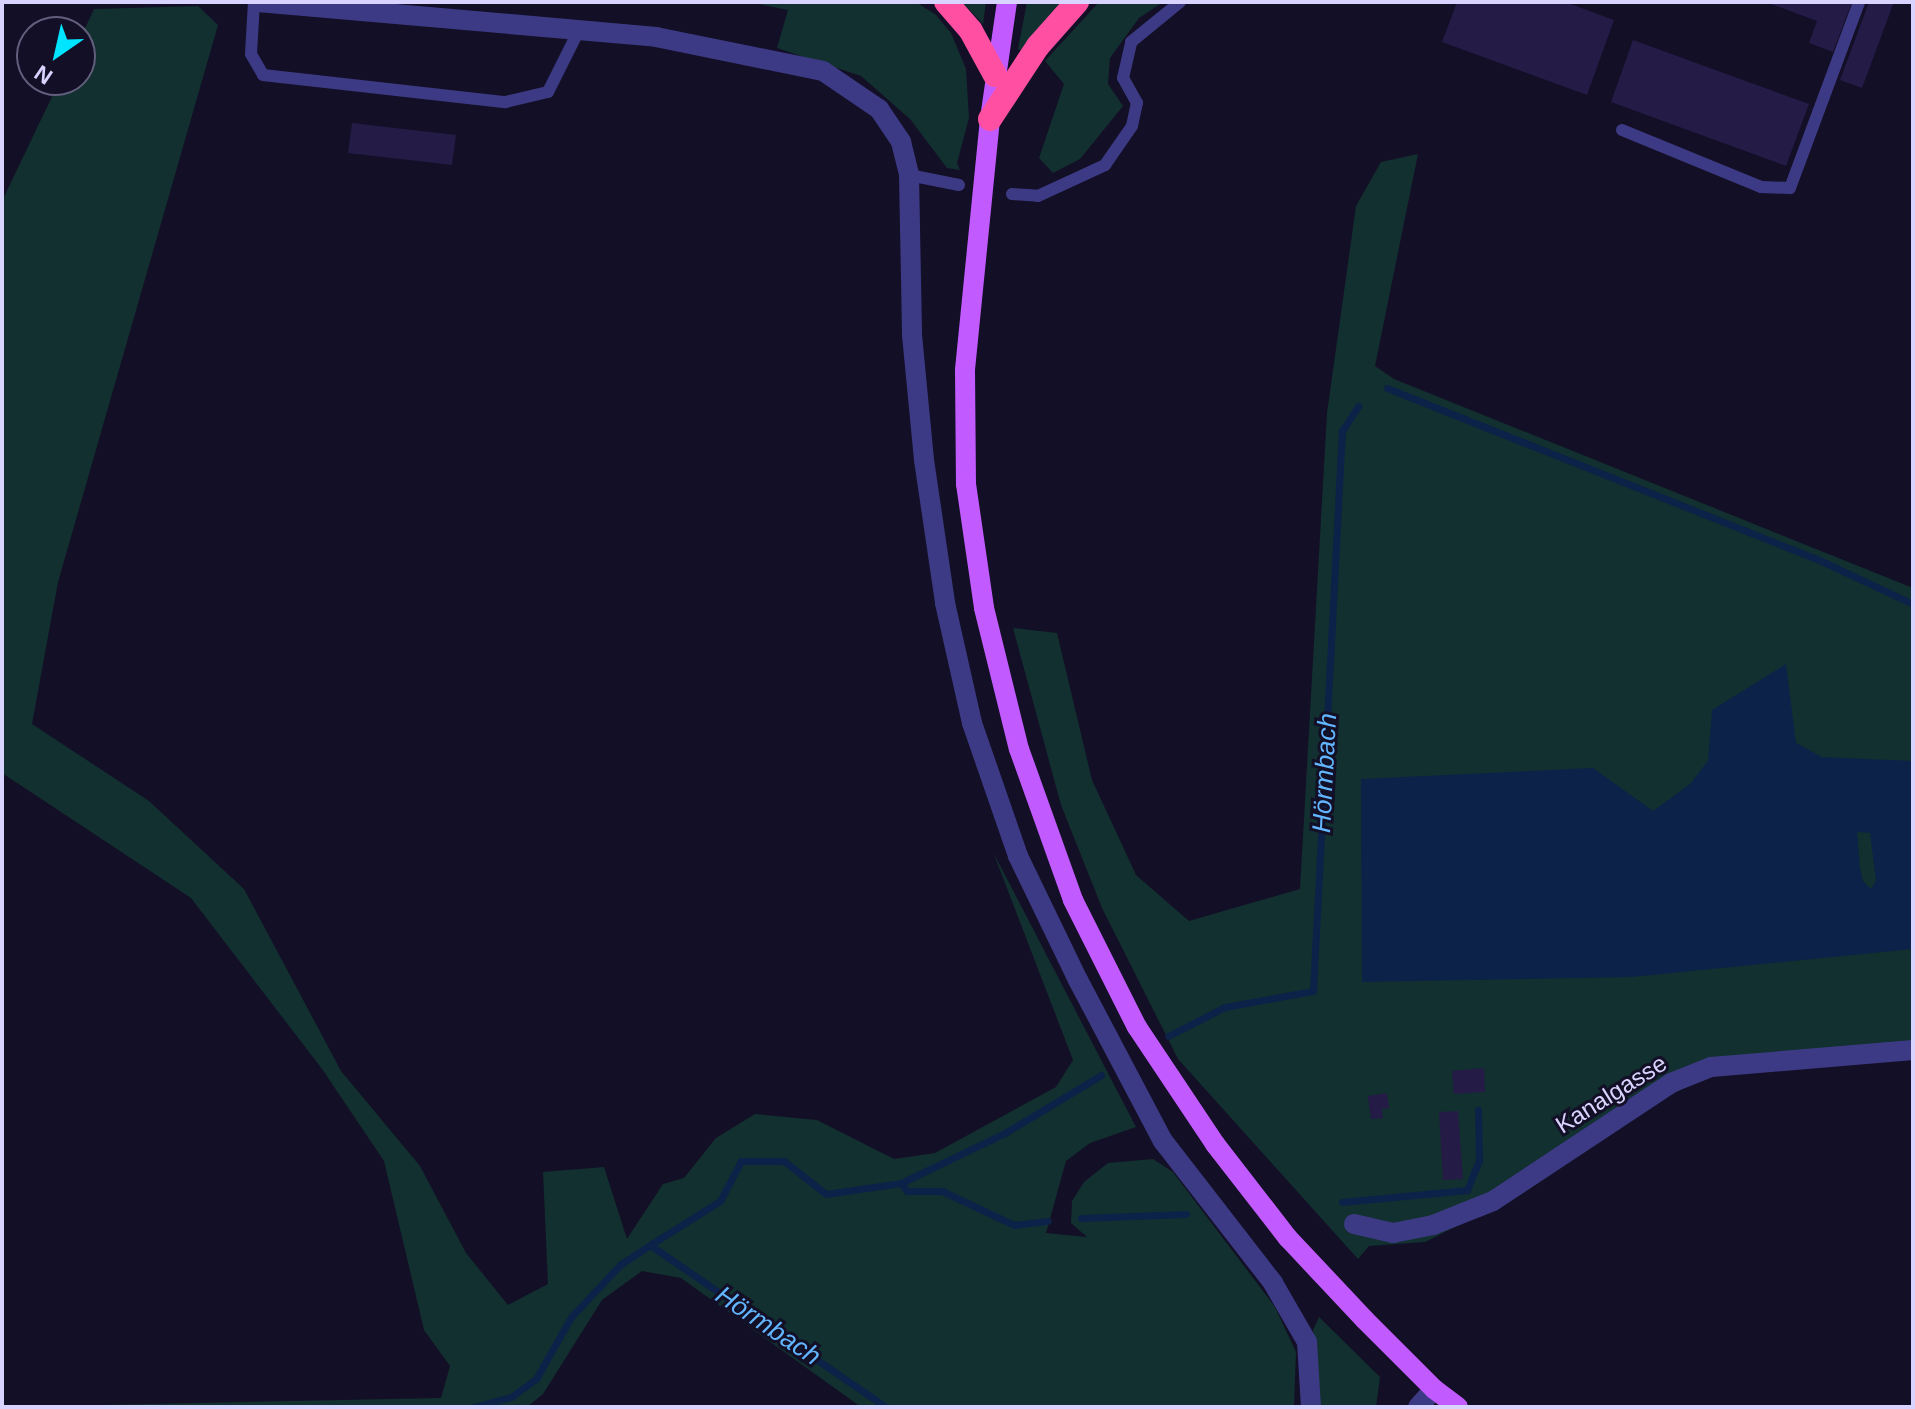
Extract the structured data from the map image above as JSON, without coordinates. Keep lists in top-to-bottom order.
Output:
{
  "streets": {
    "street": ["Kanalgasse"]
  },
  "water": ["Hörmbach"],
  "north": "bottom left"
}
